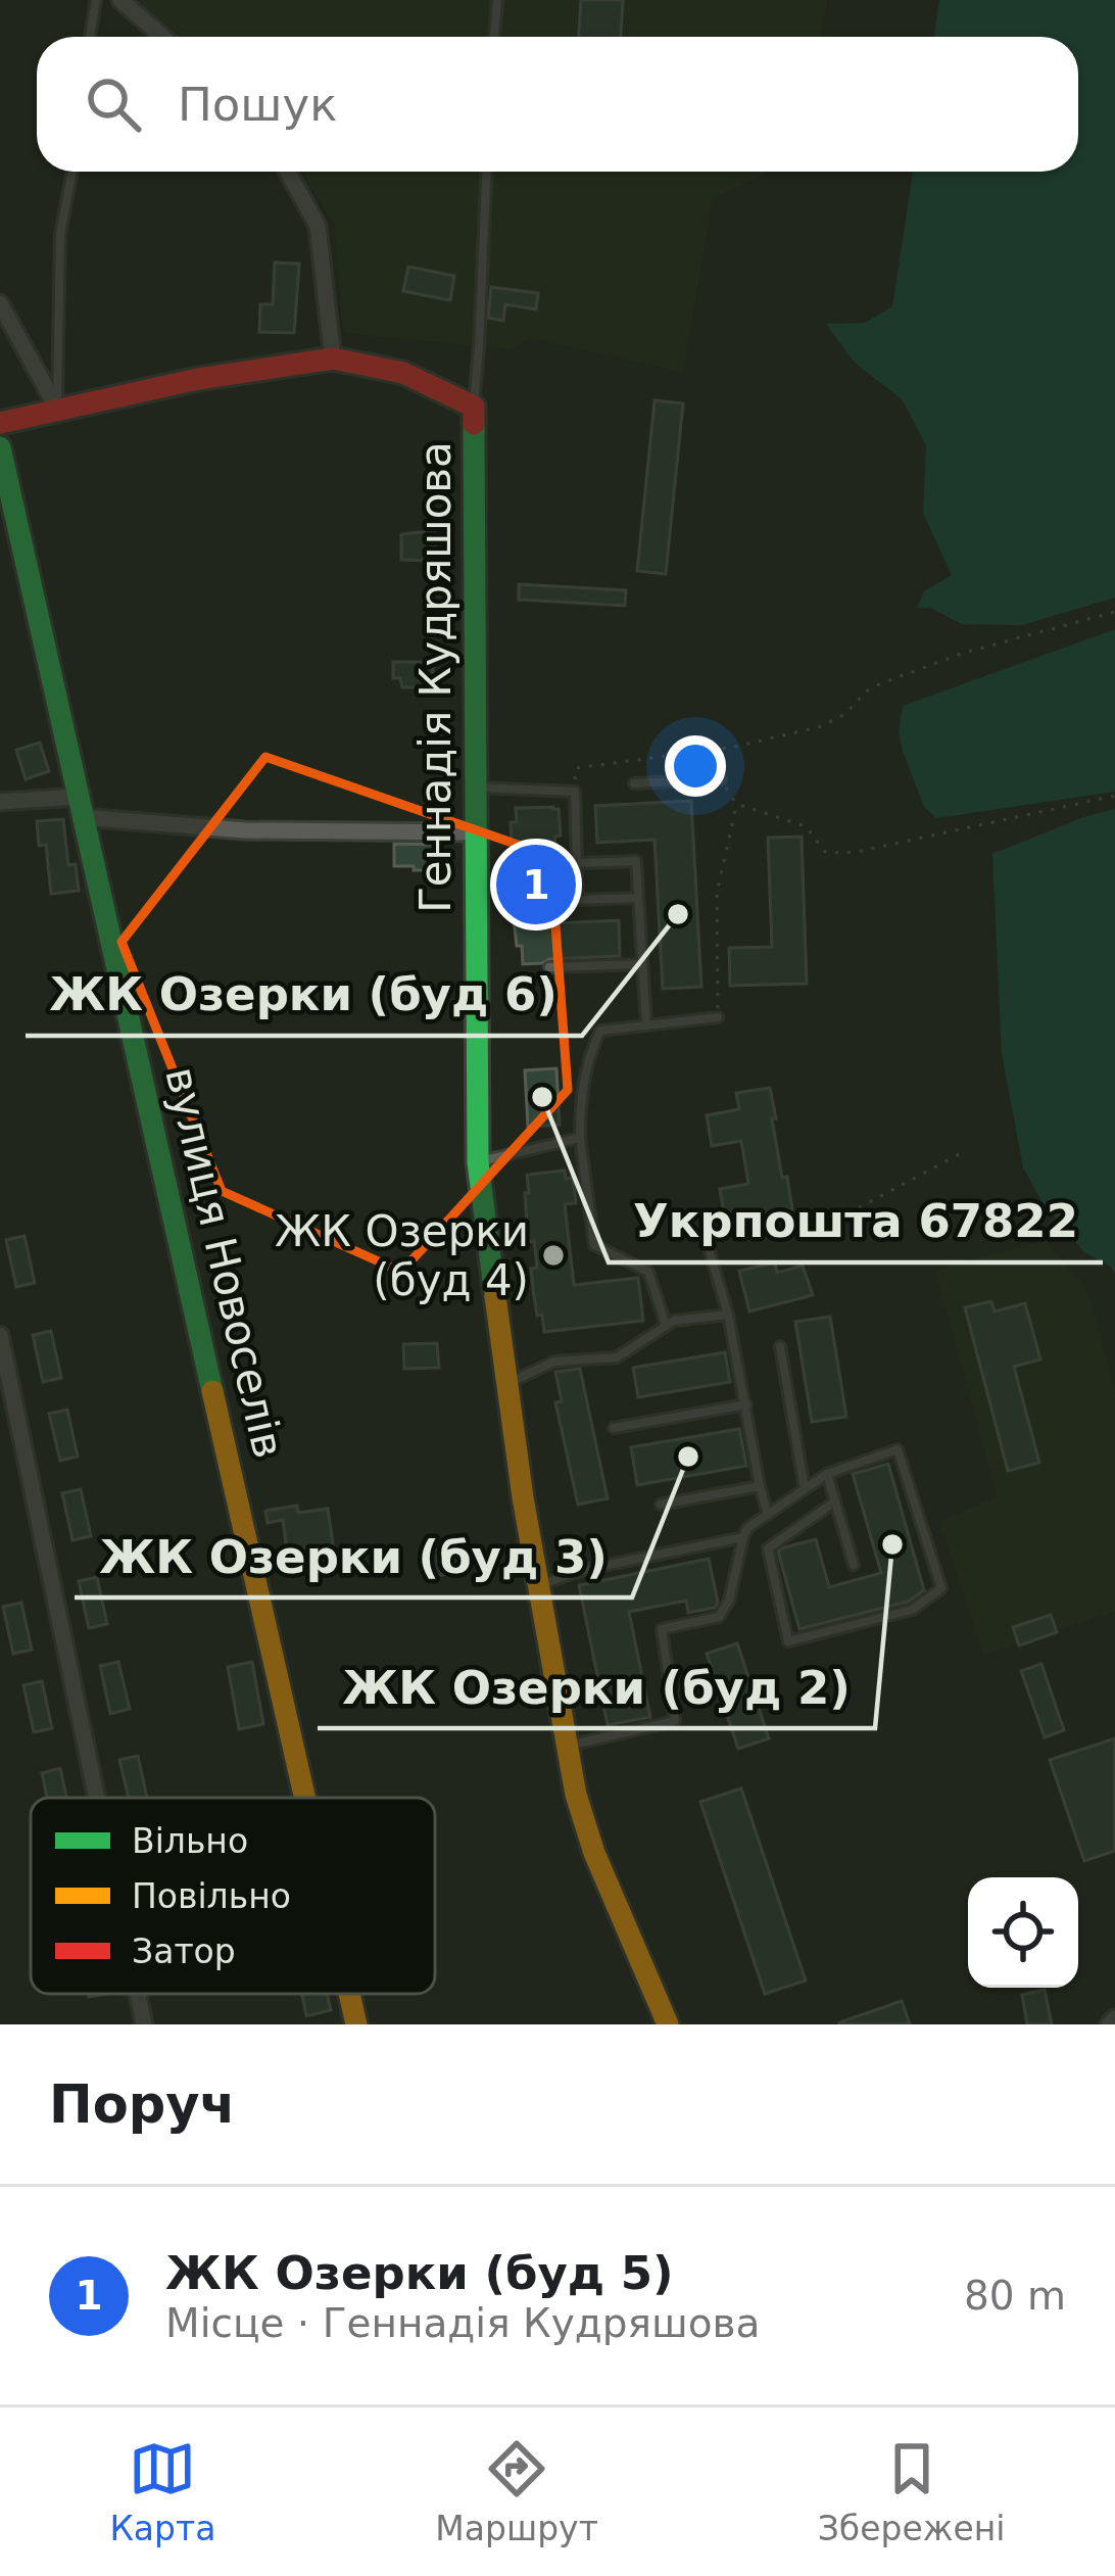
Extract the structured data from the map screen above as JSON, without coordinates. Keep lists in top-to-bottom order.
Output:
{
  "streets": {
    "street": ["Геннадія Кудряшова", "вулиця Новоселів"]
  },
  "places": [
    "ЖК Озерки (буд 6)",
    "Укрпошта 67822",
    "ЖК Озерки (буд 4)",
    "ЖК Озерки (буд 3)",
    "ЖК Озерки (буд 2)"
  ],
  "legend": ["Вільно", "Повільно", "Затор"],
  "page": {
    "search": "Пошук",
    "pins": "1",
    "heading": "Поруч",
    "list": [
      {
        "mark": "1",
        "name": "ЖК Озерки (буд 5)",
        "note": "Місце · Геннадія Кудряшова",
        "value": "80 m"
      }
    ],
    "nav": ["Карта", "Маршрут", "Збережені"]
  }
}
